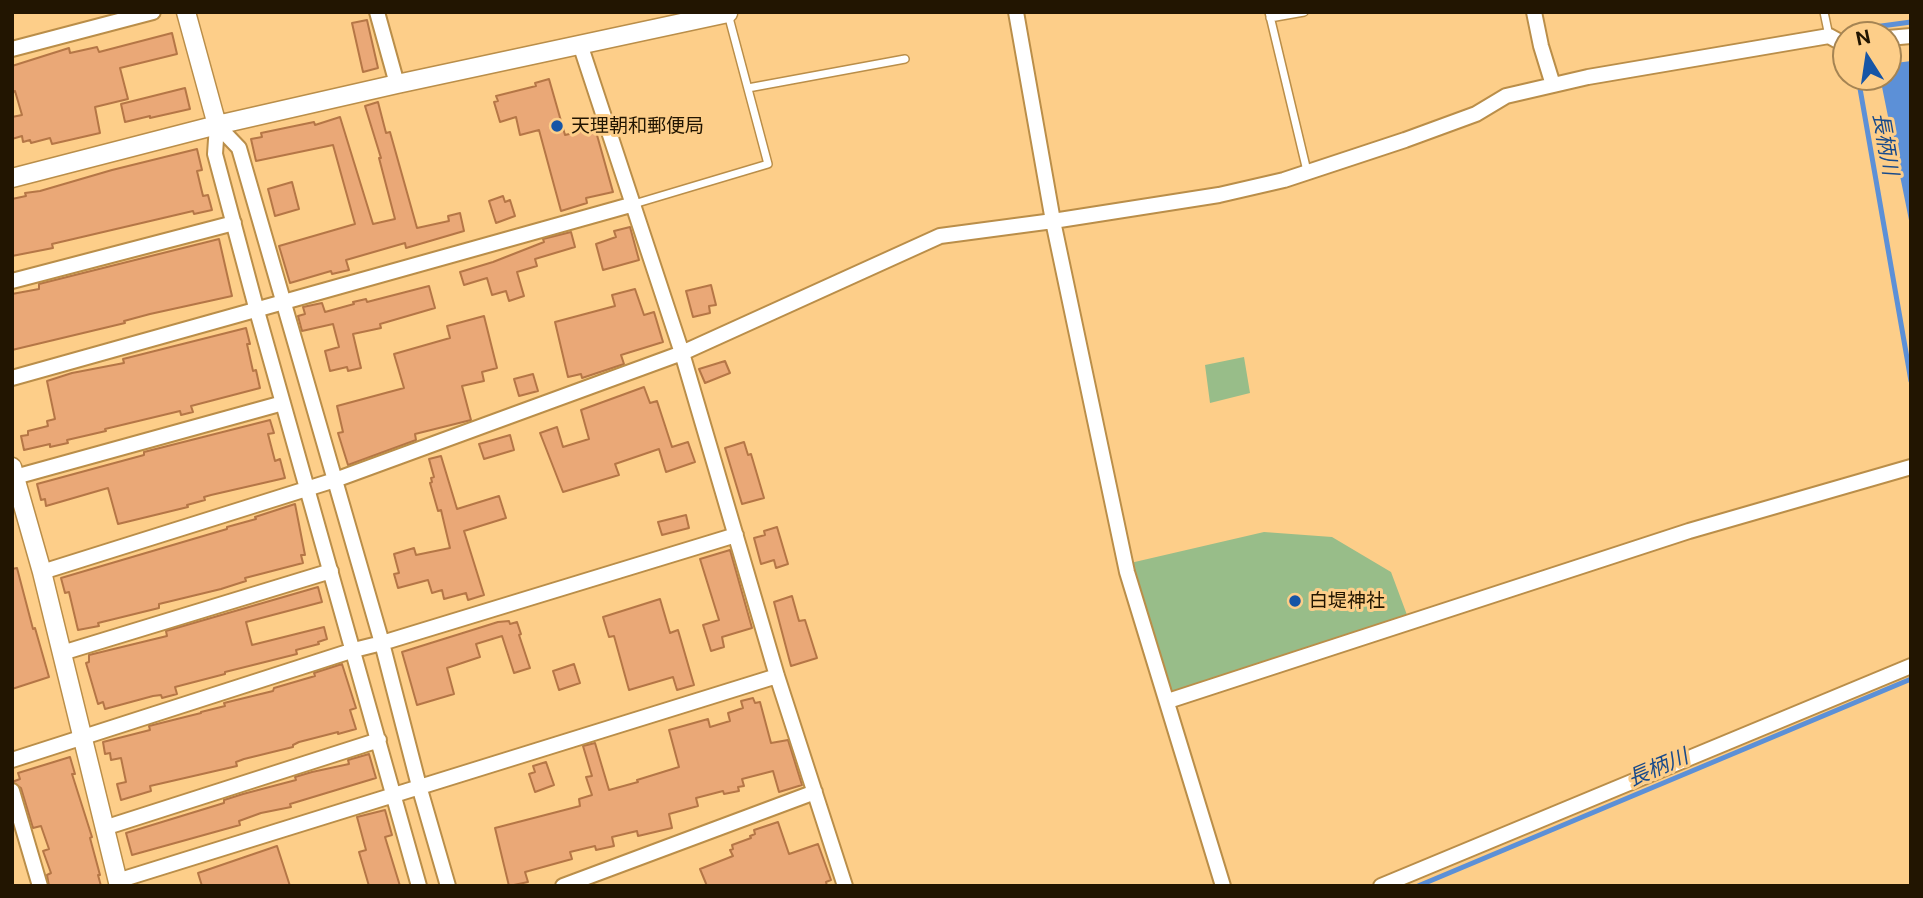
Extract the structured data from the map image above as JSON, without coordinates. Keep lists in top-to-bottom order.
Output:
{
  "water": ["長柄川"],
  "places": ["天理朝和郵便局", "白堤神社"],
  "north": "top"
}
